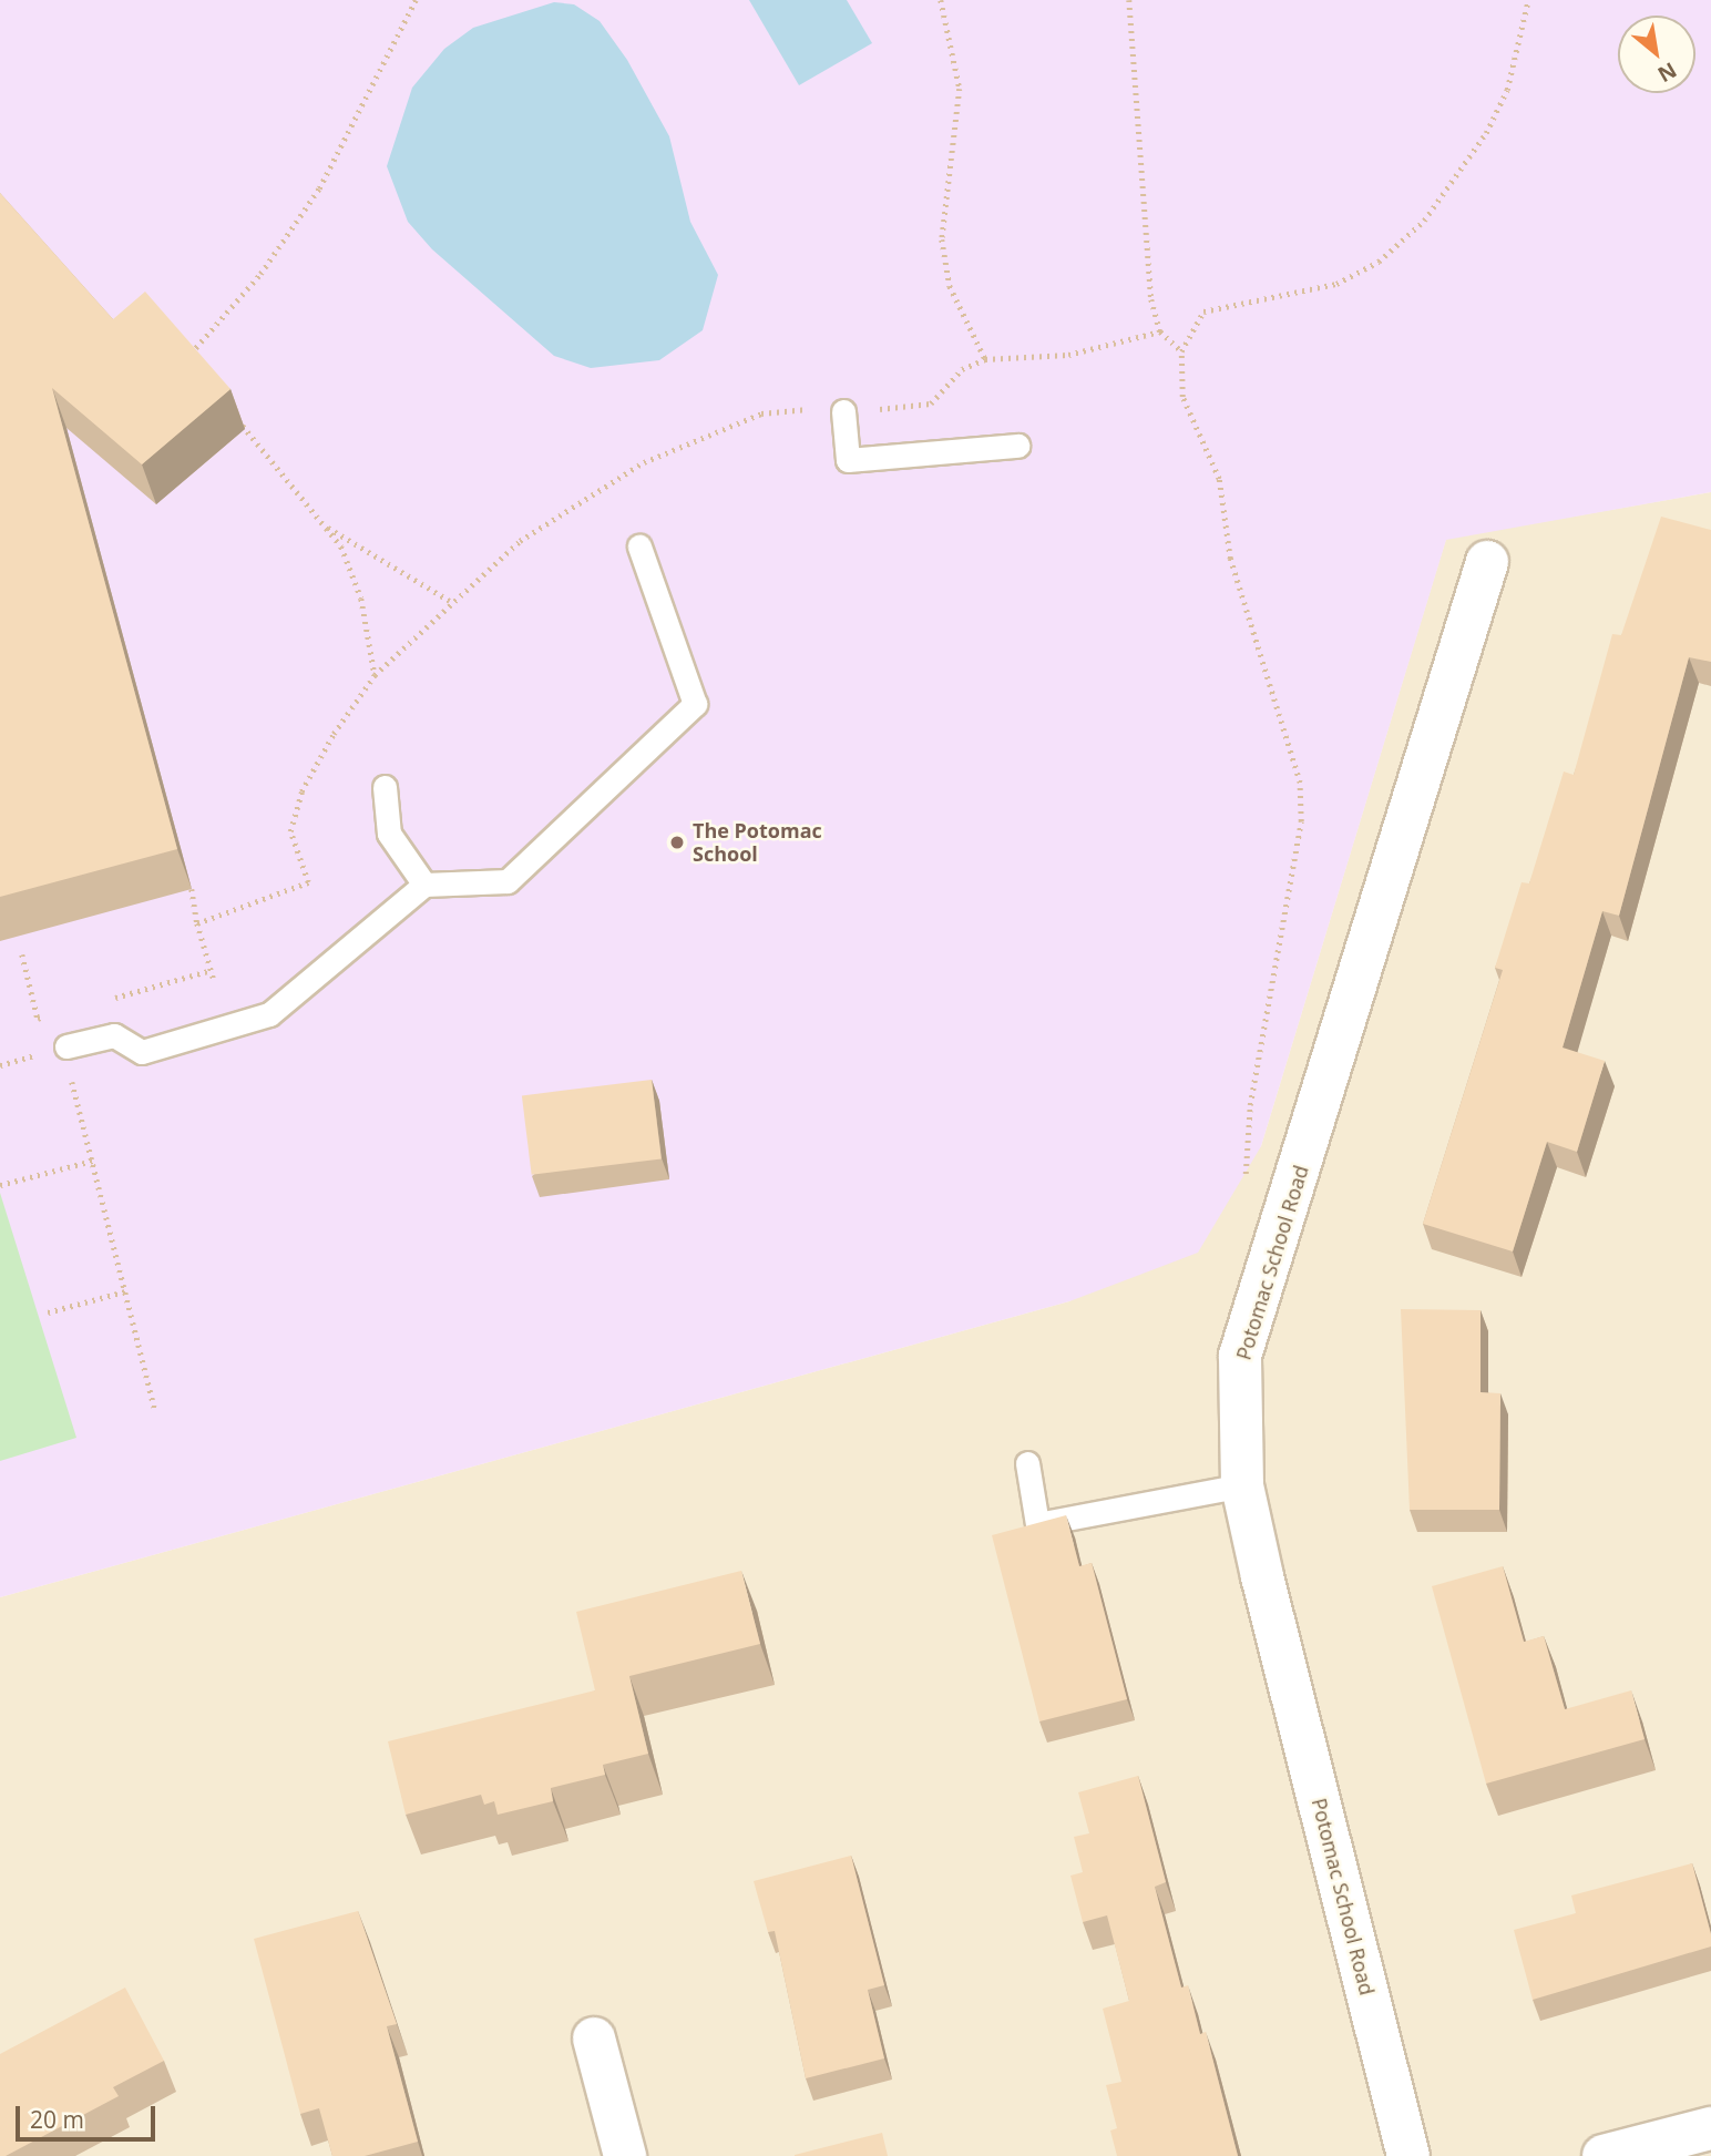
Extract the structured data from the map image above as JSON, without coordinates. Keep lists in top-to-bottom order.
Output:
{
  "streets": {
    "street": ["Potomac School Road"]
  },
  "places": ["The Potomac School"],
  "scale_bar": "20 m",
  "north": "bottom right"
}
